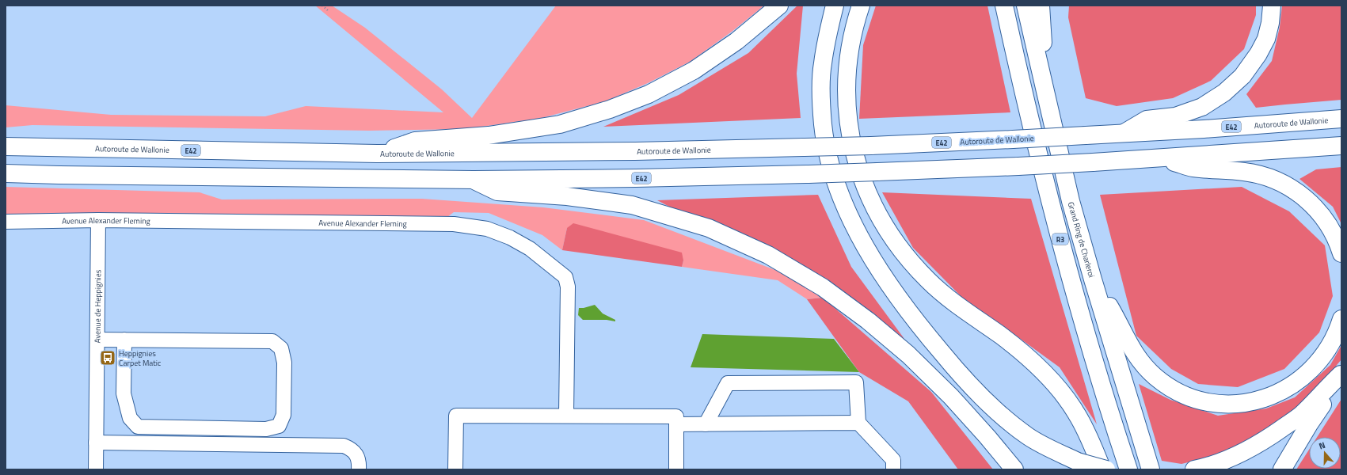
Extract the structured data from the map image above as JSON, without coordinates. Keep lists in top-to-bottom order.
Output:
{
  "streets": {
    "highway": [
      "Autoroute de Wallonie",
      "E42",
      "R3",
      "Grand Ring de Charleroi"
    ],
    "street": ["Avenue Alexander Fleming", "Avenue de Heppignies"]
  },
  "crossings": [
    ["Avenue Alexander Fleming", "Avenue de Heppignies"]
  ],
  "places": {
    "bus stop": ["Heppignies Carpet Matic"]
  },
  "north": "top"
}
